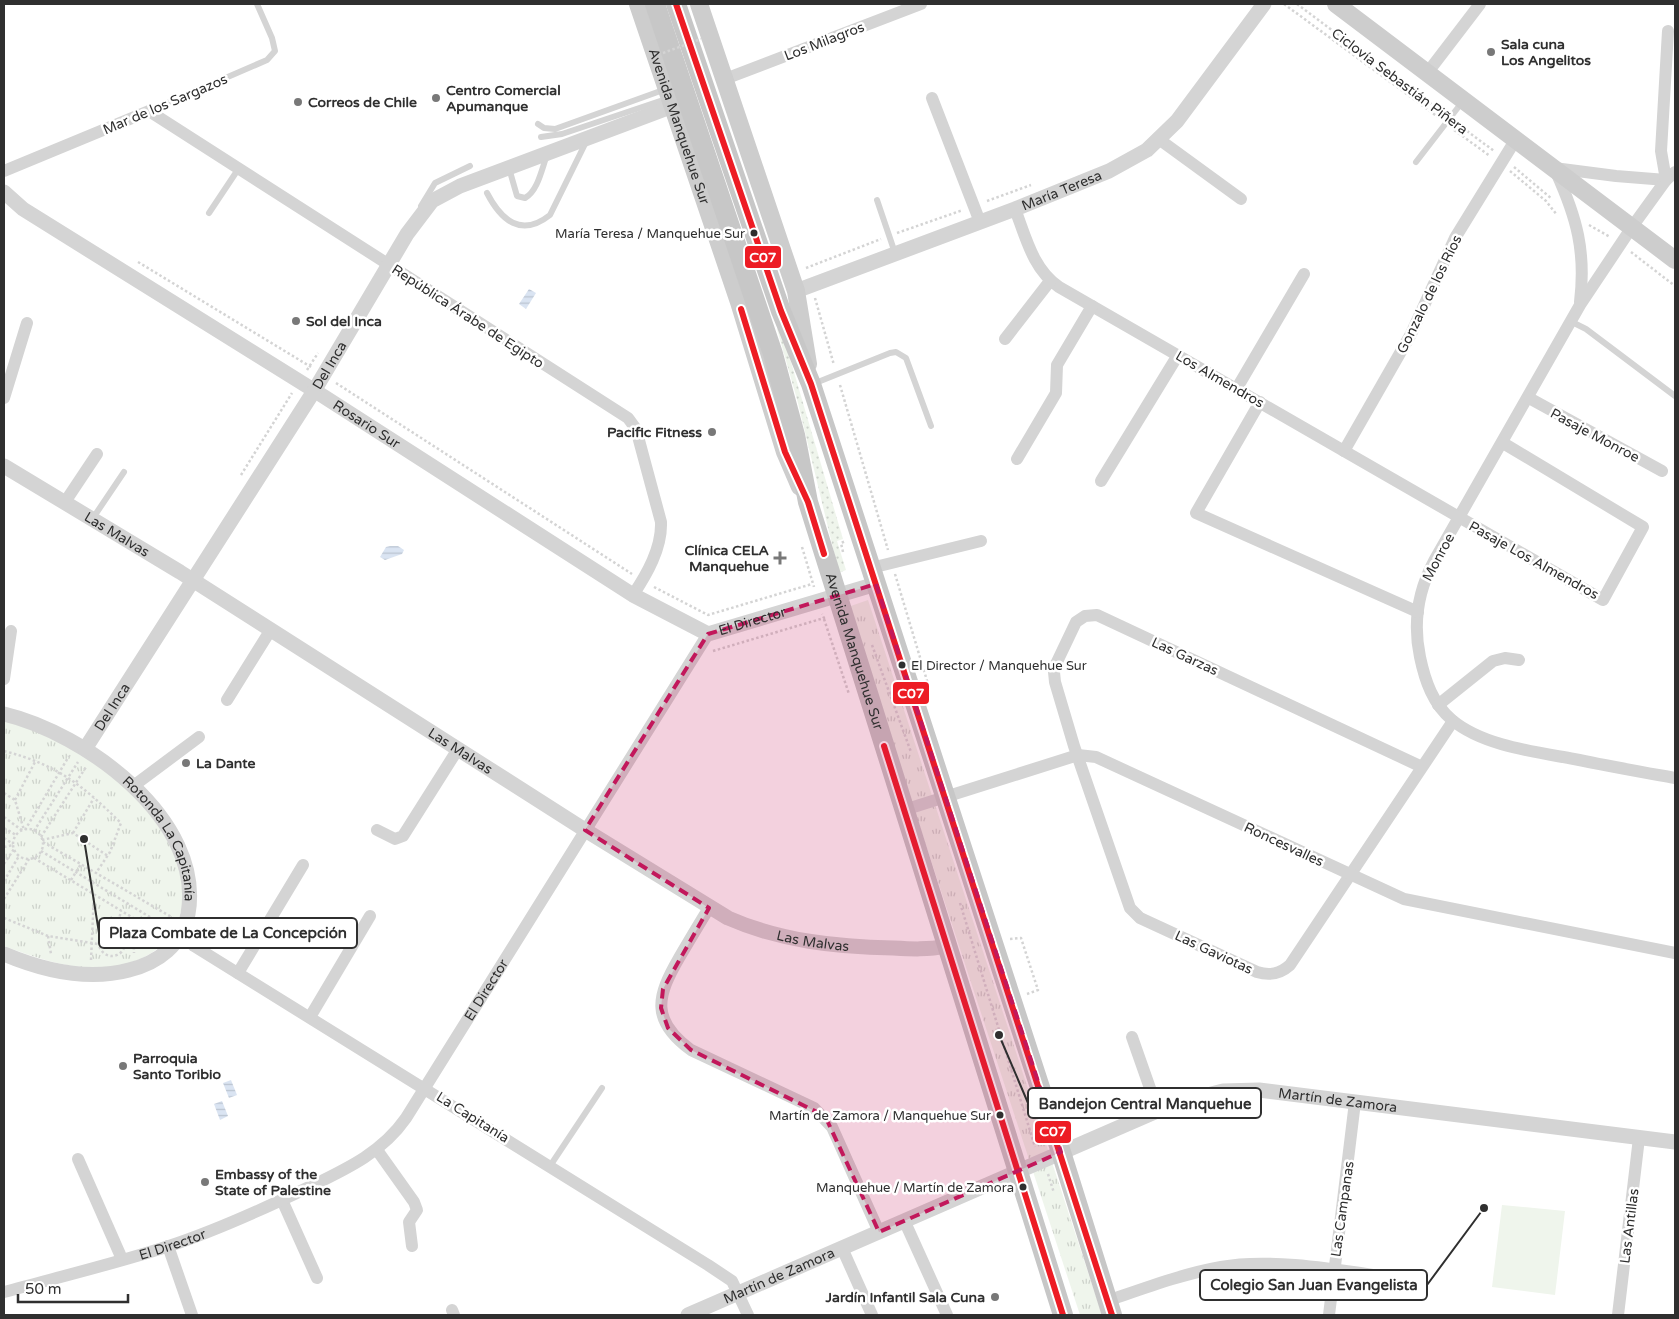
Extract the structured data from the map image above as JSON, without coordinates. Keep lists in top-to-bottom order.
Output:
{
  "streets": {
    "main road": ["Avenida Manquehue Sur"],
    "street": [
      "Los Milagros",
      "Mar de los Sargazos",
      "María Teresa",
      "Gonzalo de los Ríos",
      "República Árabe de Egipto",
      "Del Inca",
      "Los Almendros",
      "Rosario Sur",
      "Pasaje Monroe",
      "Las Malvas",
      "Monroe",
      "Pasaje Los Almendros",
      "El Director",
      "Las Garzas",
      "Rotonda La Capitanía",
      "Roncesvalles",
      "Las Gaviotas",
      "Martín de Zamora",
      "La Capitanía",
      "Las Campanas",
      "Las Antillas"
    ],
    "path": ["Ciclovía Sebastián Piñera"]
  },
  "crossings": [
    ["Ciclovía Sebastián Piñera", "Gonzalo de los Ríos"],
    ["Mar de los Sargazos", "República Árabe de Egipto"],
    ["Avenida Manquehue Sur", "Del Inca"],
    ["Avenida Manquehue Sur", "Las Malvas"],
    ["Avenida Manquehue Sur", "El Director"],
    ["Avenida Manquehue Sur", "Roncesvalles"],
    ["Avenida Manquehue Sur", "Martín de Zamora"],
    ["María Teresa", "Los Almendros"],
    ["Gonzalo de los Ríos", "Los Almendros"],
    ["República Árabe de Egipto", "Del Inca"],
    ["República Árabe de Egipto", "Rosario Sur"],
    ["Del Inca", "Rosario Sur"],
    ["Del Inca", "Las Malvas"],
    ["Del Inca", "Rotonda La Capitanía"],
    ["Los Almendros", "Monroe"],
    ["Los Almendros", "Pasaje Los Almendros"],
    ["Rosario Sur", "El Director"],
    ["Pasaje Monroe", "Monroe"],
    ["Las Malvas", "El Director"],
    ["Monroe", "Pasaje Los Almendros"],
    ["Monroe", "Las Gaviotas"],
    ["El Director", "La Capitanía"],
    ["Las Garzas", "Roncesvalles"],
    ["Las Garzas", "Las Gaviotas"],
    ["Rotonda La Capitanía", "La Capitanía"],
    ["Roncesvalles", "Las Gaviotas"],
    ["Martín de Zamora", "La Capitanía"],
    ["Martín de Zamora", "Las Campanas"],
    ["Martín de Zamora", "Las Antillas"]
  ],
  "places": {
    "other": [
      "Sala cuna Los Angelitos",
      "Centro Comercial Apumanque",
      "Correos de Chile",
      "María Teresa / Manquehue Sur",
      "Sol del Inca",
      "Pacific Fitness",
      "El Director / Manquehue Sur",
      "La Dante",
      "Plaza Combate de La Concepción",
      "Bandejon Central Manquehue",
      "Parroquia Santo Toribio",
      "Martín de Zamora / Manquehue Sur",
      "Embassy of the State of Palestine",
      "Manquehue / Martín de Zamora",
      "Colegio San Juan Evangelista",
      "Jardín Infantil Sala Cuna"
    ],
    "health": ["Clínica CELA Manquehue"]
  },
  "lines": ["transit line C07"],
  "scale_bar": "50 m"
}
